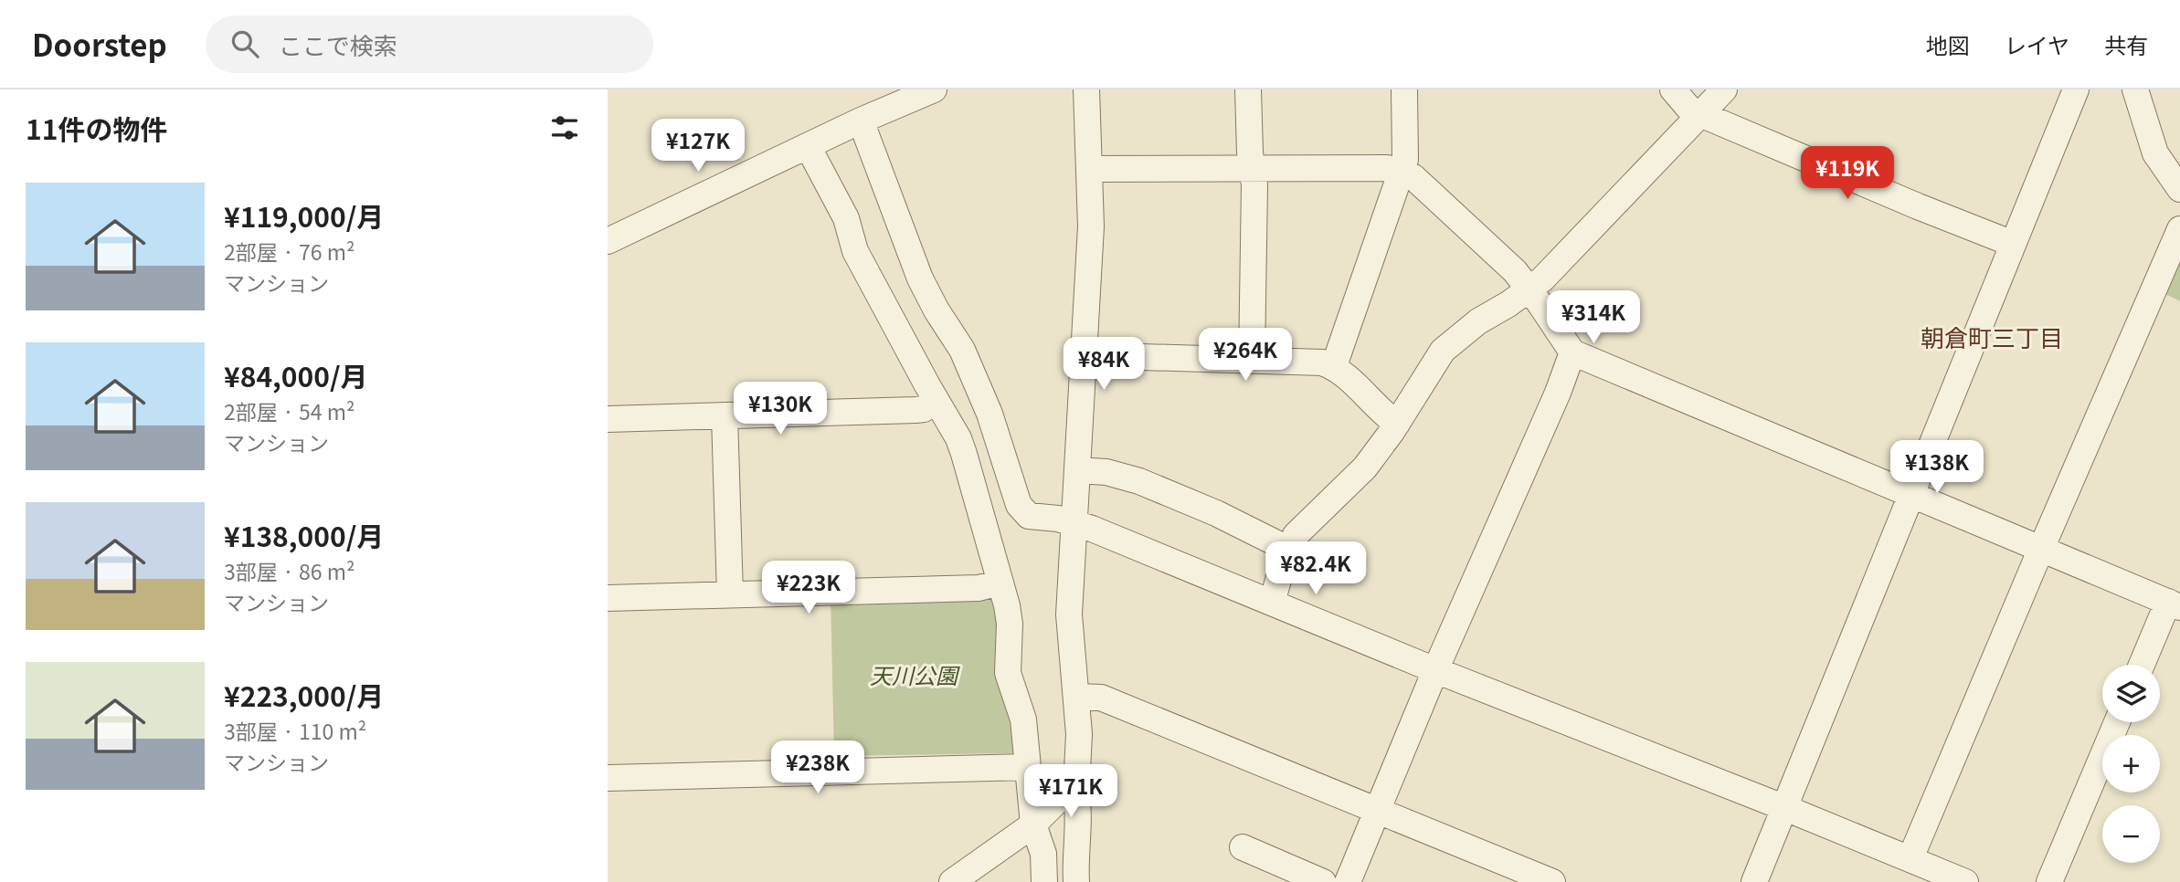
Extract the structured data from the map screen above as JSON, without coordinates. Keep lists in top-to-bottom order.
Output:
{
  "districts": ["朝倉町三丁目"],
  "parks": ["天川公園"],
  "page": {
    "header": "Doorstep",
    "search": "ここで検索",
    "nav": ["地図", "レイヤ", "共有"],
    "heading": "11件の物件",
    "price": [
      "¥127K",
      "¥119K",
      "¥314K",
      "¥264K",
      "¥84K",
      "¥130K",
      "¥138K",
      "¥82.4K",
      "¥223K",
      "¥238K",
      "¥171K"
    ],
    "list": [
      {
        "name": "¥119,000/月",
        "note": "2部屋 · 76 m² · マンション"
      },
      {
        "name": "¥84,000/月",
        "note": "2部屋 · 54 m² · マンション"
      },
      {
        "name": "¥138,000/月",
        "note": "3部屋 · 86 m² · マンション"
      },
      {
        "name": "¥223,000/月",
        "note": "3部屋 · 110 m² · マンション"
      }
    ],
    "map_buttons": ["+", "−"]
  }
}
